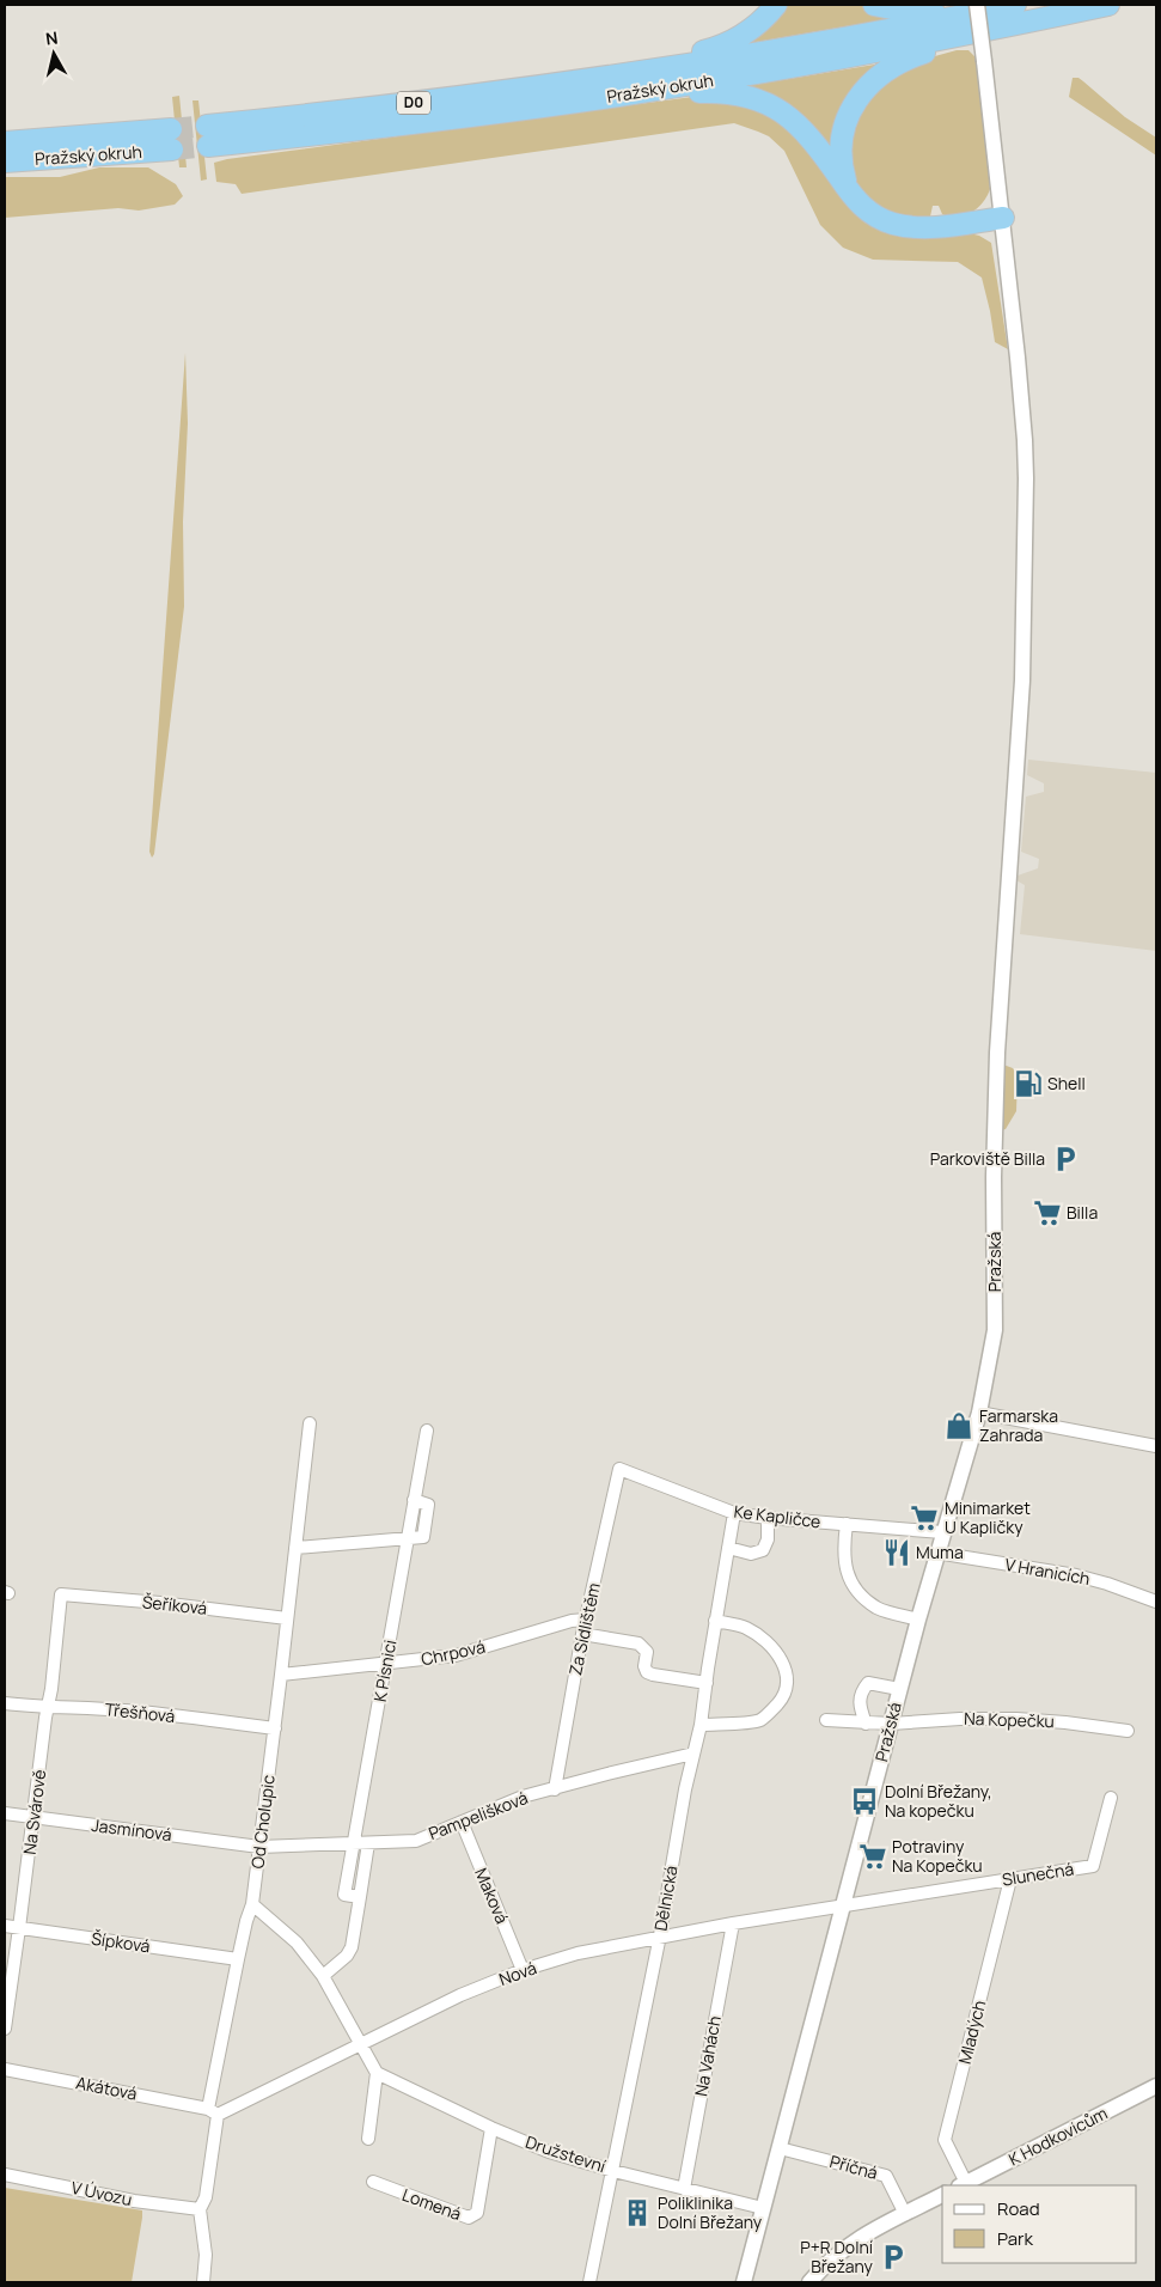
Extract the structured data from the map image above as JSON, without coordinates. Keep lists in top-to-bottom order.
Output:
{
  "streets": {
    "highway": ["Pražský okruh", "D0"],
    "street": [
      "Pražská",
      "Ke Kapličce",
      "V Hranicích",
      "Šeříková",
      "Za Sídlištěm",
      "Chrpová",
      "K Písnici",
      "Třešňová",
      "Na Kopečku",
      "Na Svárově",
      "Pampelišková",
      "Od Cholupic",
      "Jasmínová",
      "Slunečná",
      "Maková",
      "Dělnická",
      "Šípková",
      "Nová",
      "Mladých",
      "Na Vahách",
      "Akátová",
      "K Hodkovicům",
      "Družstevní",
      "Příčná",
      "V Úvozu",
      "Lomená"
    ]
  },
  "crossings": [
    ["Pražský okruh", "Pražská"],
    ["Pražská", "Ke Kapličce"],
    ["Pražská", "V Hranicích"],
    ["Pražská", "Na Kopečku"],
    ["Pražská", "Slunečná"],
    ["Pražská", "Nová"],
    ["Pražská", "Družstevní"],
    ["Pražská", "Příčná"],
    ["Ke Kapličce", "Za Sídlištěm"],
    ["Ke Kapličce", "Dělnická"],
    ["Šeříková", "Na Svárově"],
    ["Šeříková", "Od Cholupic"],
    ["Za Sídlištěm", "Chrpová"],
    ["Za Sídlištěm", "Pampelišková"],
    ["Chrpová", "K Písnici"],
    ["Chrpová", "Od Cholupic"],
    ["K Písnici", "Pampelišková"],
    ["Třešňová", "Na Svárově"],
    ["Třešňová", "Od Cholupic"],
    ["Na Svárově", "Jasmínová"],
    ["Na Svárově", "Šípková"],
    ["Pampelišková", "Od Cholupic"],
    ["Pampelišková", "Jasmínová"],
    ["Pampelišková", "Maková"],
    ["Pampelišková", "Dělnická"],
    ["Od Cholupic", "Jasmínová"],
    ["Od Cholupic", "Šípková"],
    ["Od Cholupic", "Nová"],
    ["Od Cholupic", "Akátová"],
    ["Od Cholupic", "V Úvozu"],
    ["Slunečná", "Nová"],
    ["Slunečná", "Mladých"],
    ["Maková", "Nová"],
    ["Dělnická", "Nová"],
    ["Dělnická", "Družstevní"],
    ["Nová", "Na Vahách"],
    ["Nová", "Akátová"],
    ["Mladých", "K Hodkovicům"],
    ["Na Vahách", "Družstevní"],
    ["Družstevní", "Lomená"]
  ],
  "places": {
    "fuel station": ["Shell"],
    "parking": ["Parkoviště Billa", "P+R Dolní Břežany"],
    "supermarket": ["Billa", "Minimarket U Kapličky", "Potraviny Na Kopečku"],
    "shop": ["Farmarska Zahrada"],
    "restaurant": ["Muma"],
    "bus stop": ["Dolní Břežany, Na kopečku"],
    "building": ["Poliklinika Dolní Břežany"]
  },
  "legend": ["Road", "Park"],
  "north": "top"
}
